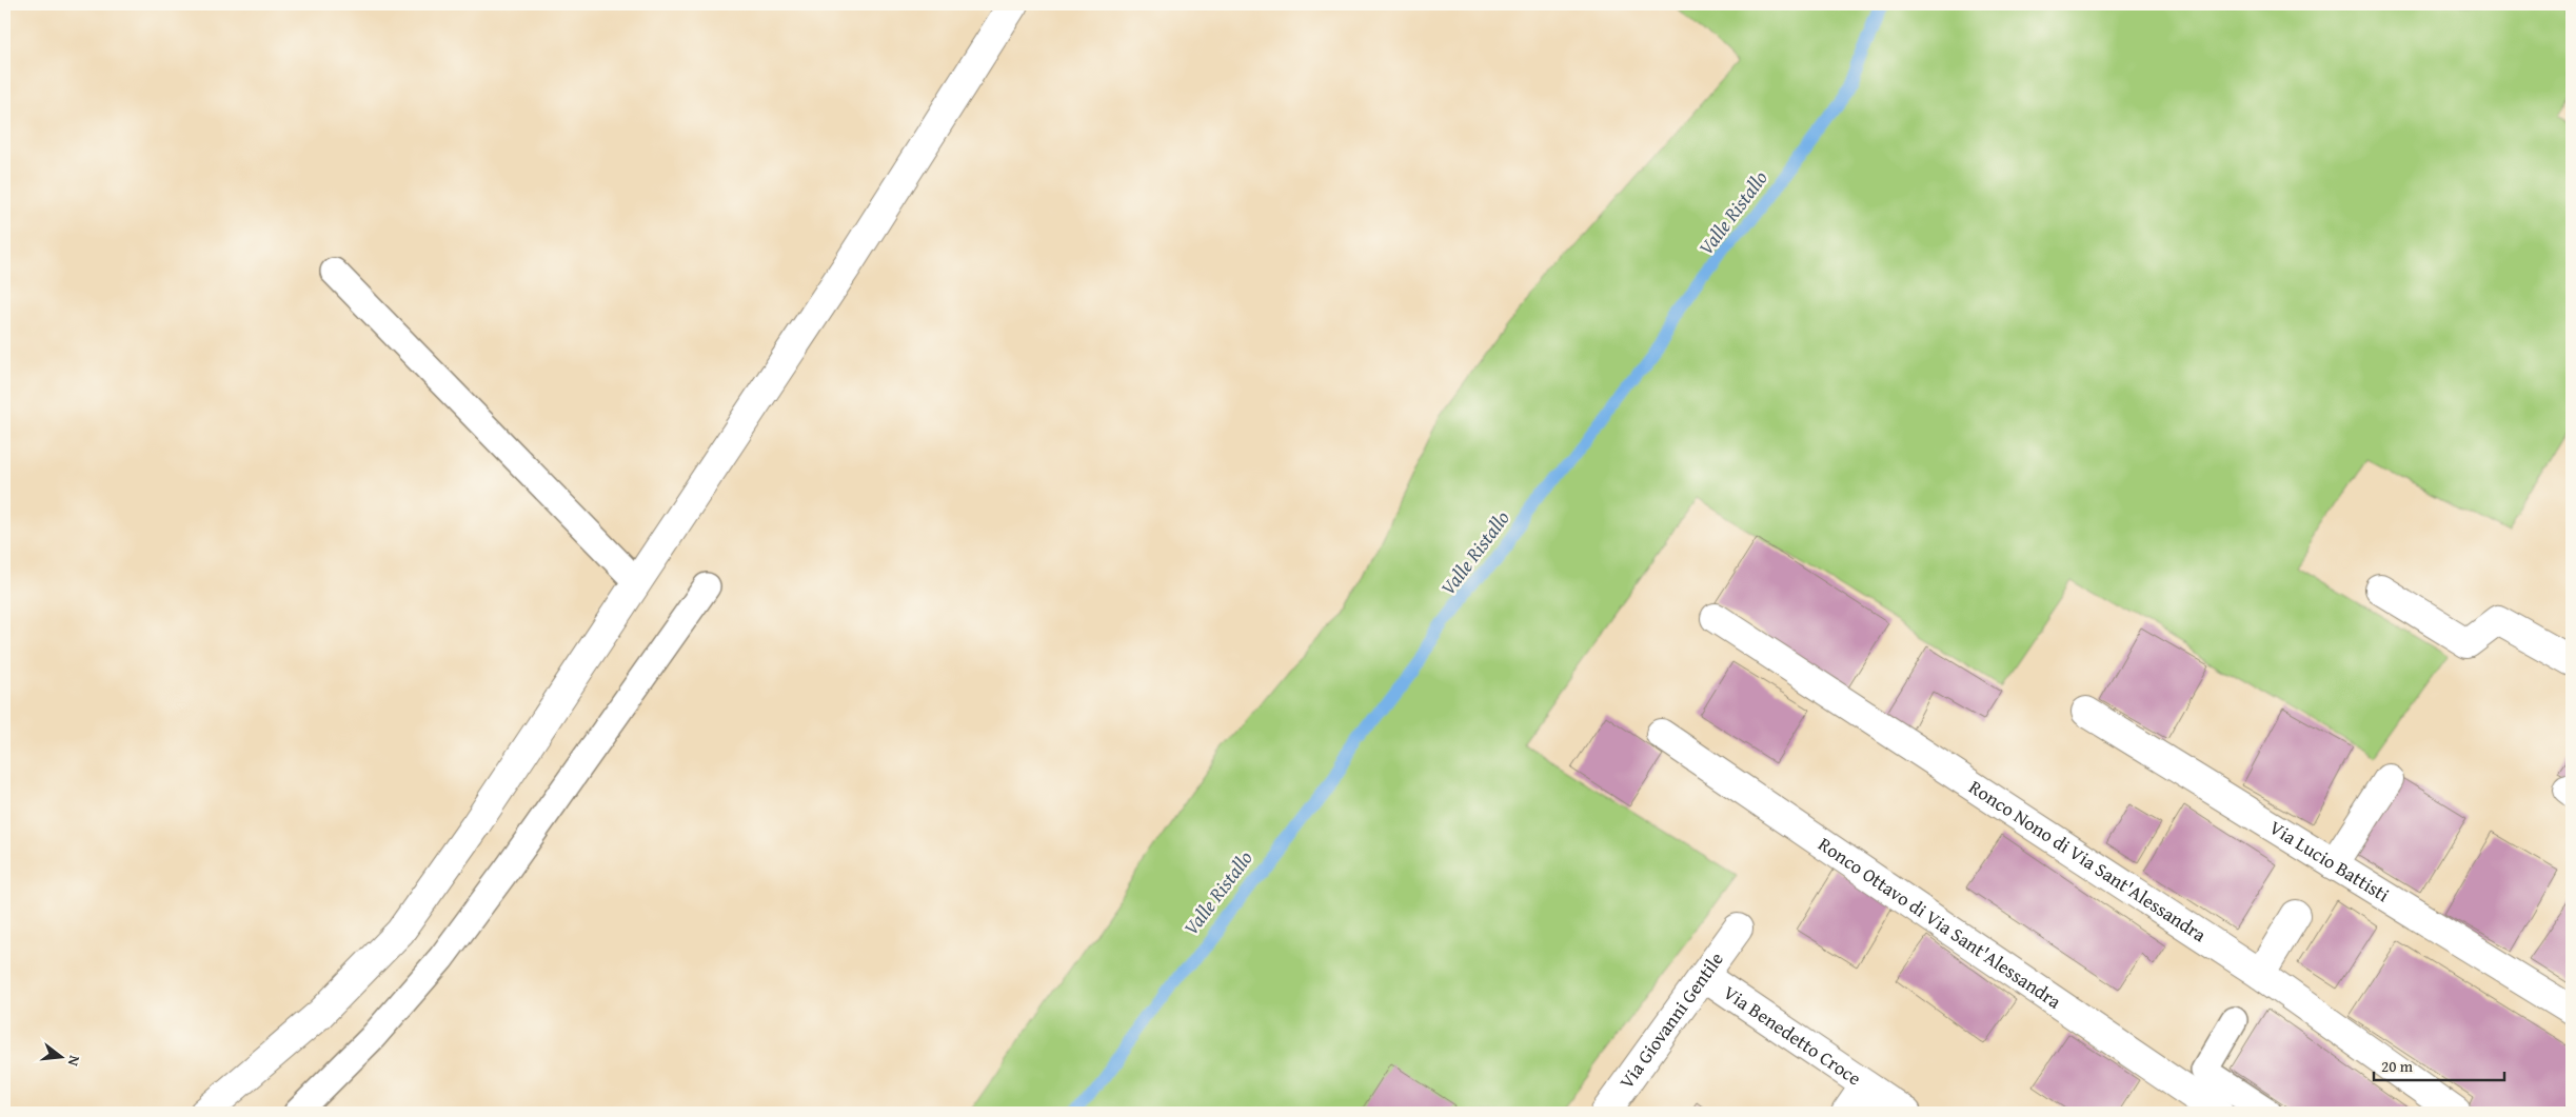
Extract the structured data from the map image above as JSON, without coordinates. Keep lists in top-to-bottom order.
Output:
{
  "streets": {
    "street": [
      "Ronco Nono di Via Sant'Alessandra",
      "Via Lucio Battisti",
      "Ronco Ottavo di Via Sant'Alessandra",
      "Via Giovanni Gentile",
      "Via Benedetto Croce"
    ]
  },
  "crossings": [
    ["Via Giovanni Gentile", "Via Benedetto Croce"]
  ],
  "water": ["Valle Ristallo"],
  "scale_bar": "20 m",
  "north": "right"
}
